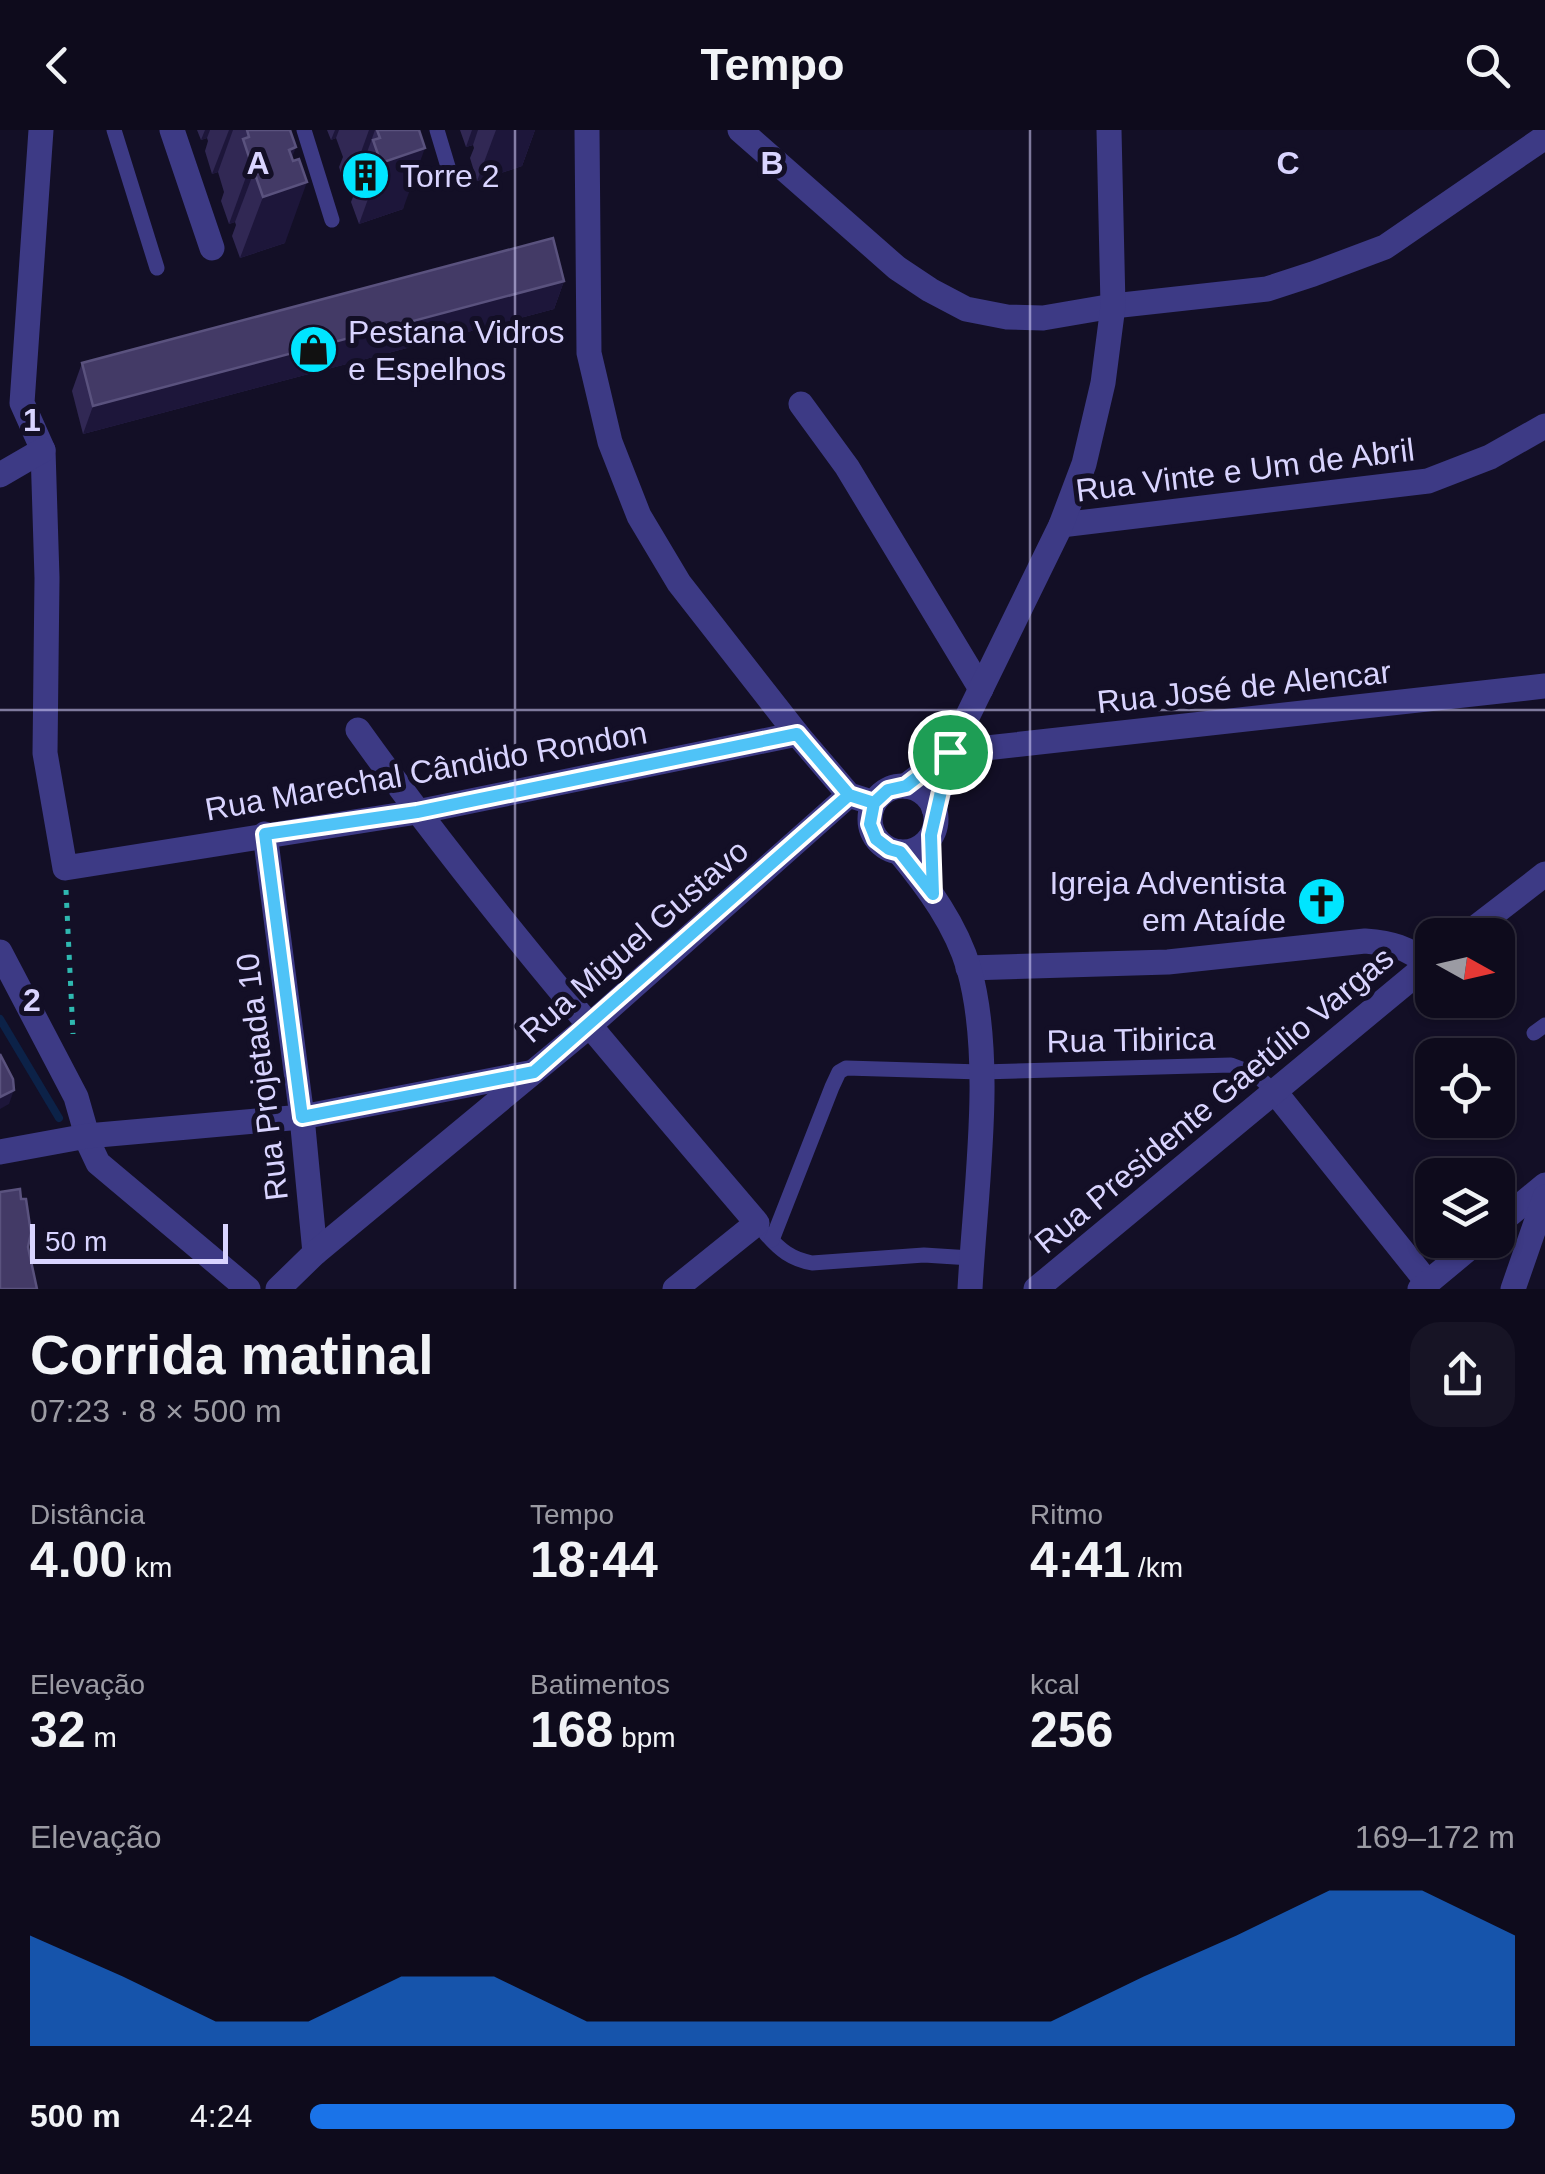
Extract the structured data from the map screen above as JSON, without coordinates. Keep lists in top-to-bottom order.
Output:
{
  "streets": {
    "street": [
      "Rua Vinte e Um de Abril",
      "Rua José de Alencar",
      "Rua Marechal Cândido Rondon",
      "Rua Miguel Gustavo",
      "Rua Projetada 10",
      "Rua Presidente Gaetúlio Vargas"
    ],
    "lane": ["Rua Tibirica"]
  },
  "crossings": [
    ["Rua Marechal Cândido Rondon", "Rua Projetada 10"],
    ["Rua Miguel Gustavo", "Rua Projetada 10"],
    ["Rua Tibirica", "Rua Presidente Gaetúlio Vargas"]
  ],
  "places": {
    "building": ["Torre 2"],
    "shop": ["Pestana Vidros e Espelhos"],
    "church": ["Igreja Adventista em Ataíde"]
  },
  "scale_bar": "50 m",
  "north": "right",
  "page": {
    "header": "Tempo",
    "scale": "50 m",
    "heading": ["Corrida matinal", "07:23 · 8 × 500 m"],
    "stats": [
      ["Distância", "4.00 km"],
      ["Tempo", "18:44"],
      ["Ritmo", "4:41 /km"],
      ["Elevação", "32 m"],
      ["Batimentos", "168 bpm"],
      ["kcal", "256"]
    ],
    "chart": ["Elevação", "169–172 m"],
    "list": [
      {
        "name": "500 m",
        "note": "4:24"
      }
    ]
  },
  "grid": {
    "columns": ["A", "B", "C"],
    "rows": ["1", "2"]
  }
}
